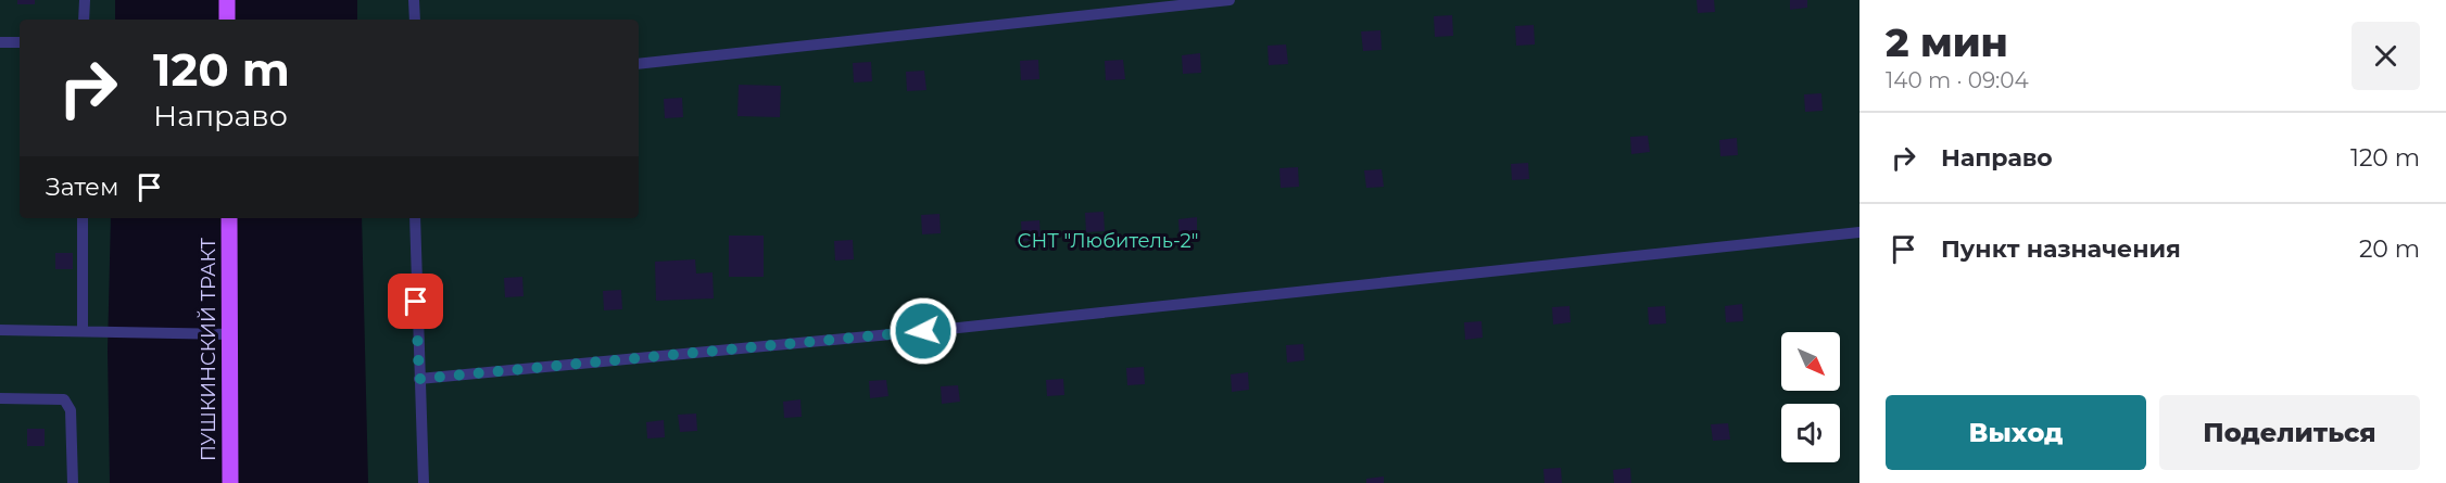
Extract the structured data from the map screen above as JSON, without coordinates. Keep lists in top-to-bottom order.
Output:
{
  "streets": {
    "main road": ["ПУШКИНСКИЙ ТРАКТ"]
  },
  "parks": ["СНТ \"Любитель-2\""],
  "north": "bottom right",
  "page": {
    "heading": ["2 мин", "140 m · 09:04"],
    "turn": ["120 m", "Направо"],
    "list": [
      {
        "name": "Направо",
        "value": "120 m"
      },
      {
        "name": "Пункт назначения",
        "value": "20 m"
      }
    ],
    "then": "Затем",
    "buttons": ["Выход", "Поделиться"]
  }
}
